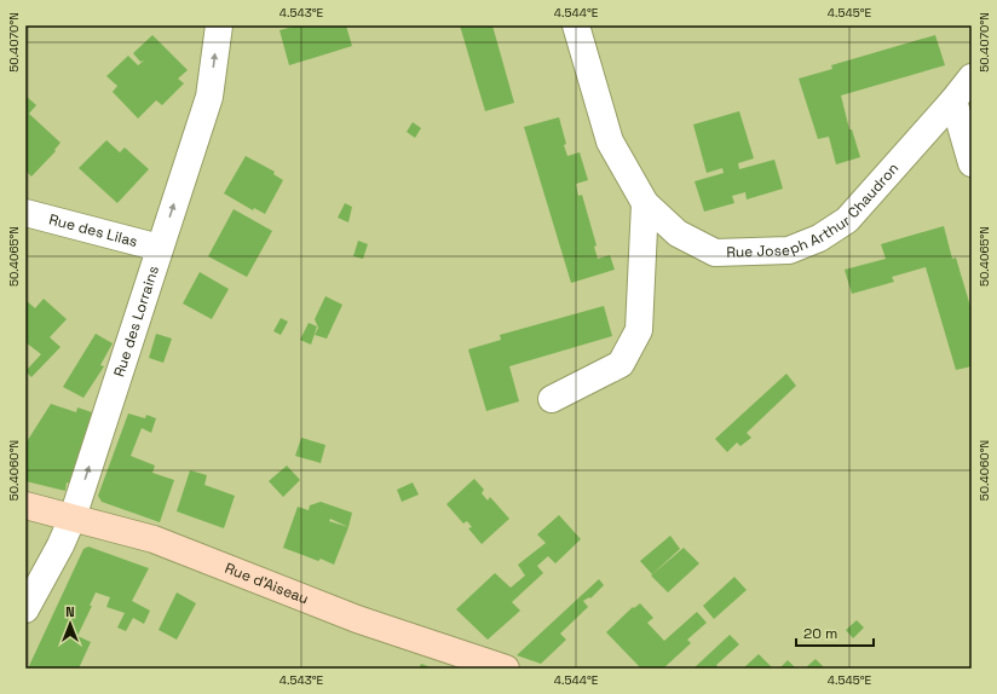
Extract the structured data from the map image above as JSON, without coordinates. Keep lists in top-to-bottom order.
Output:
{
  "streets": {
    "street": [
      "Rue Joseph Arthur Chaudron",
      "Rue des Lilas",
      "Rue des Lorrains",
      "Rue d'Aiseau"
    ]
  },
  "crossings": [
    ["Rue des Lilas", "Rue des Lorrains"],
    ["Rue des Lorrains", "Rue d'Aiseau"]
  ],
  "one_way": ["Rue des Lorrains"],
  "scale_bar": "20 m",
  "north": "top",
  "coordinates": [
    "4.543°E",
    "4.544°E",
    "4.545°E",
    "50.4070°N",
    "50.4065°N",
    "50.4060°N"
  ]
}
